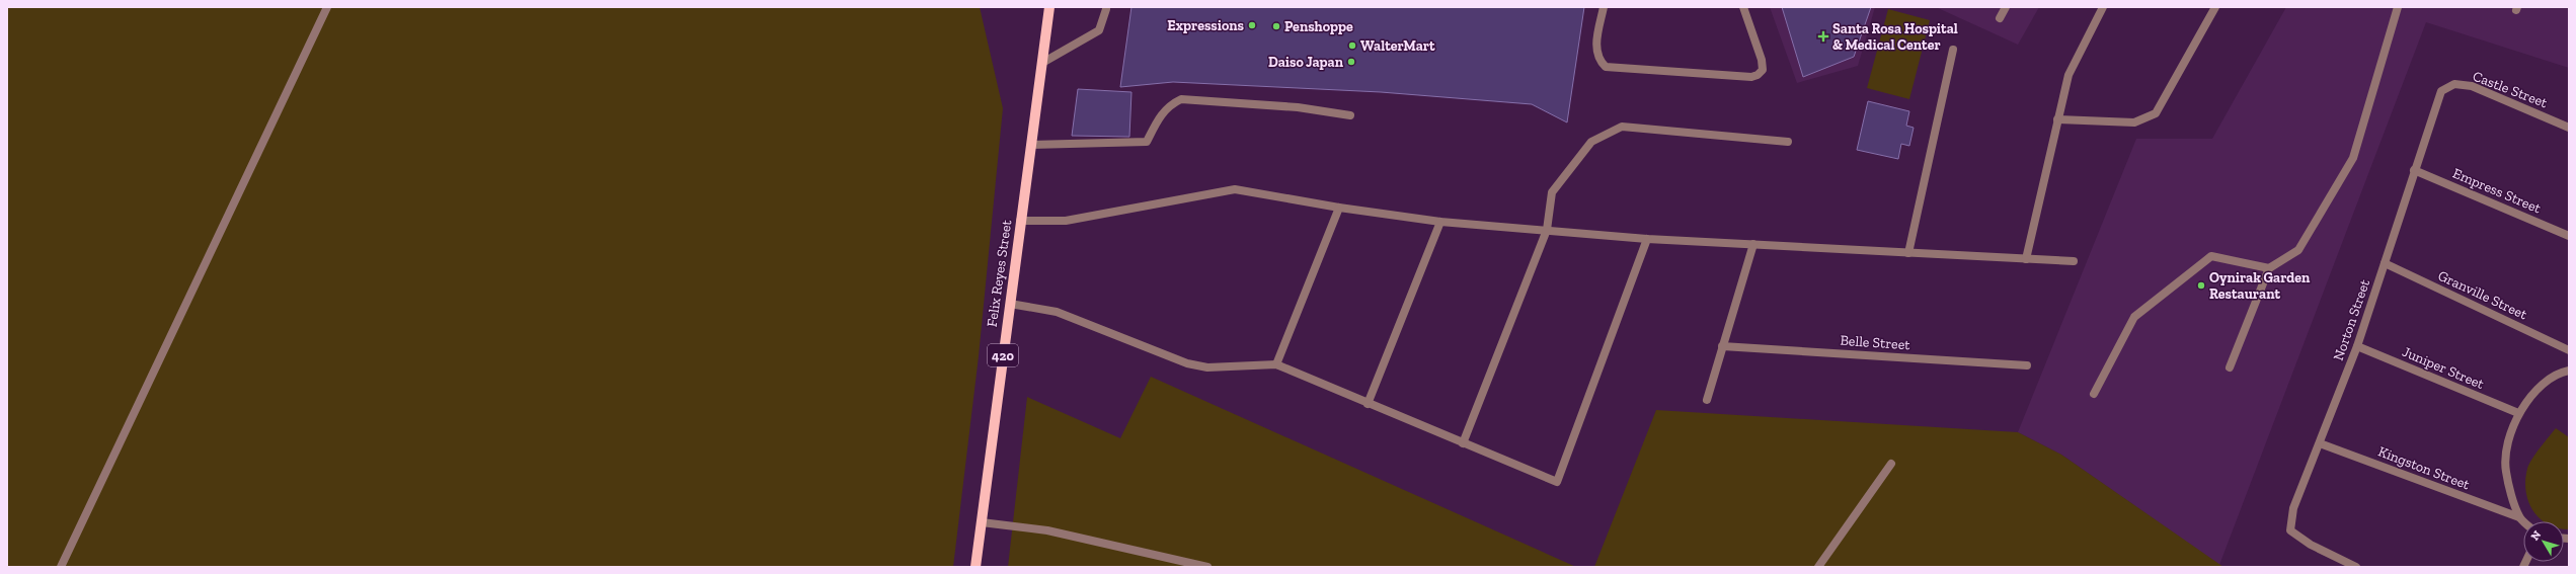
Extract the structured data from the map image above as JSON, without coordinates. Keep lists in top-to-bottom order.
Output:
{
  "streets": {
    "main road": ["Felix Reyes Street", "420"],
    "street": [
      "Castle Street",
      "Empress Street",
      "Granville Street",
      "Norton Street",
      "Belle Street",
      "Juniper Street",
      "Kingston Street"
    ]
  },
  "crossings": [
    ["Castle Street", "Norton Street"],
    ["Empress Street", "Norton Street"],
    ["Granville Street", "Norton Street"],
    ["Norton Street", "Juniper Street"],
    ["Norton Street", "Kingston Street"]
  ],
  "places": {
    "other": [
      "Expressions",
      "Penshoppe",
      "WalterMart",
      "Daiso Japan",
      "Oynirak Garden Restaurant"
    ],
    "health": ["Santa Rosa Hospital & Medical Center"]
  },
  "north": "top left"
}
